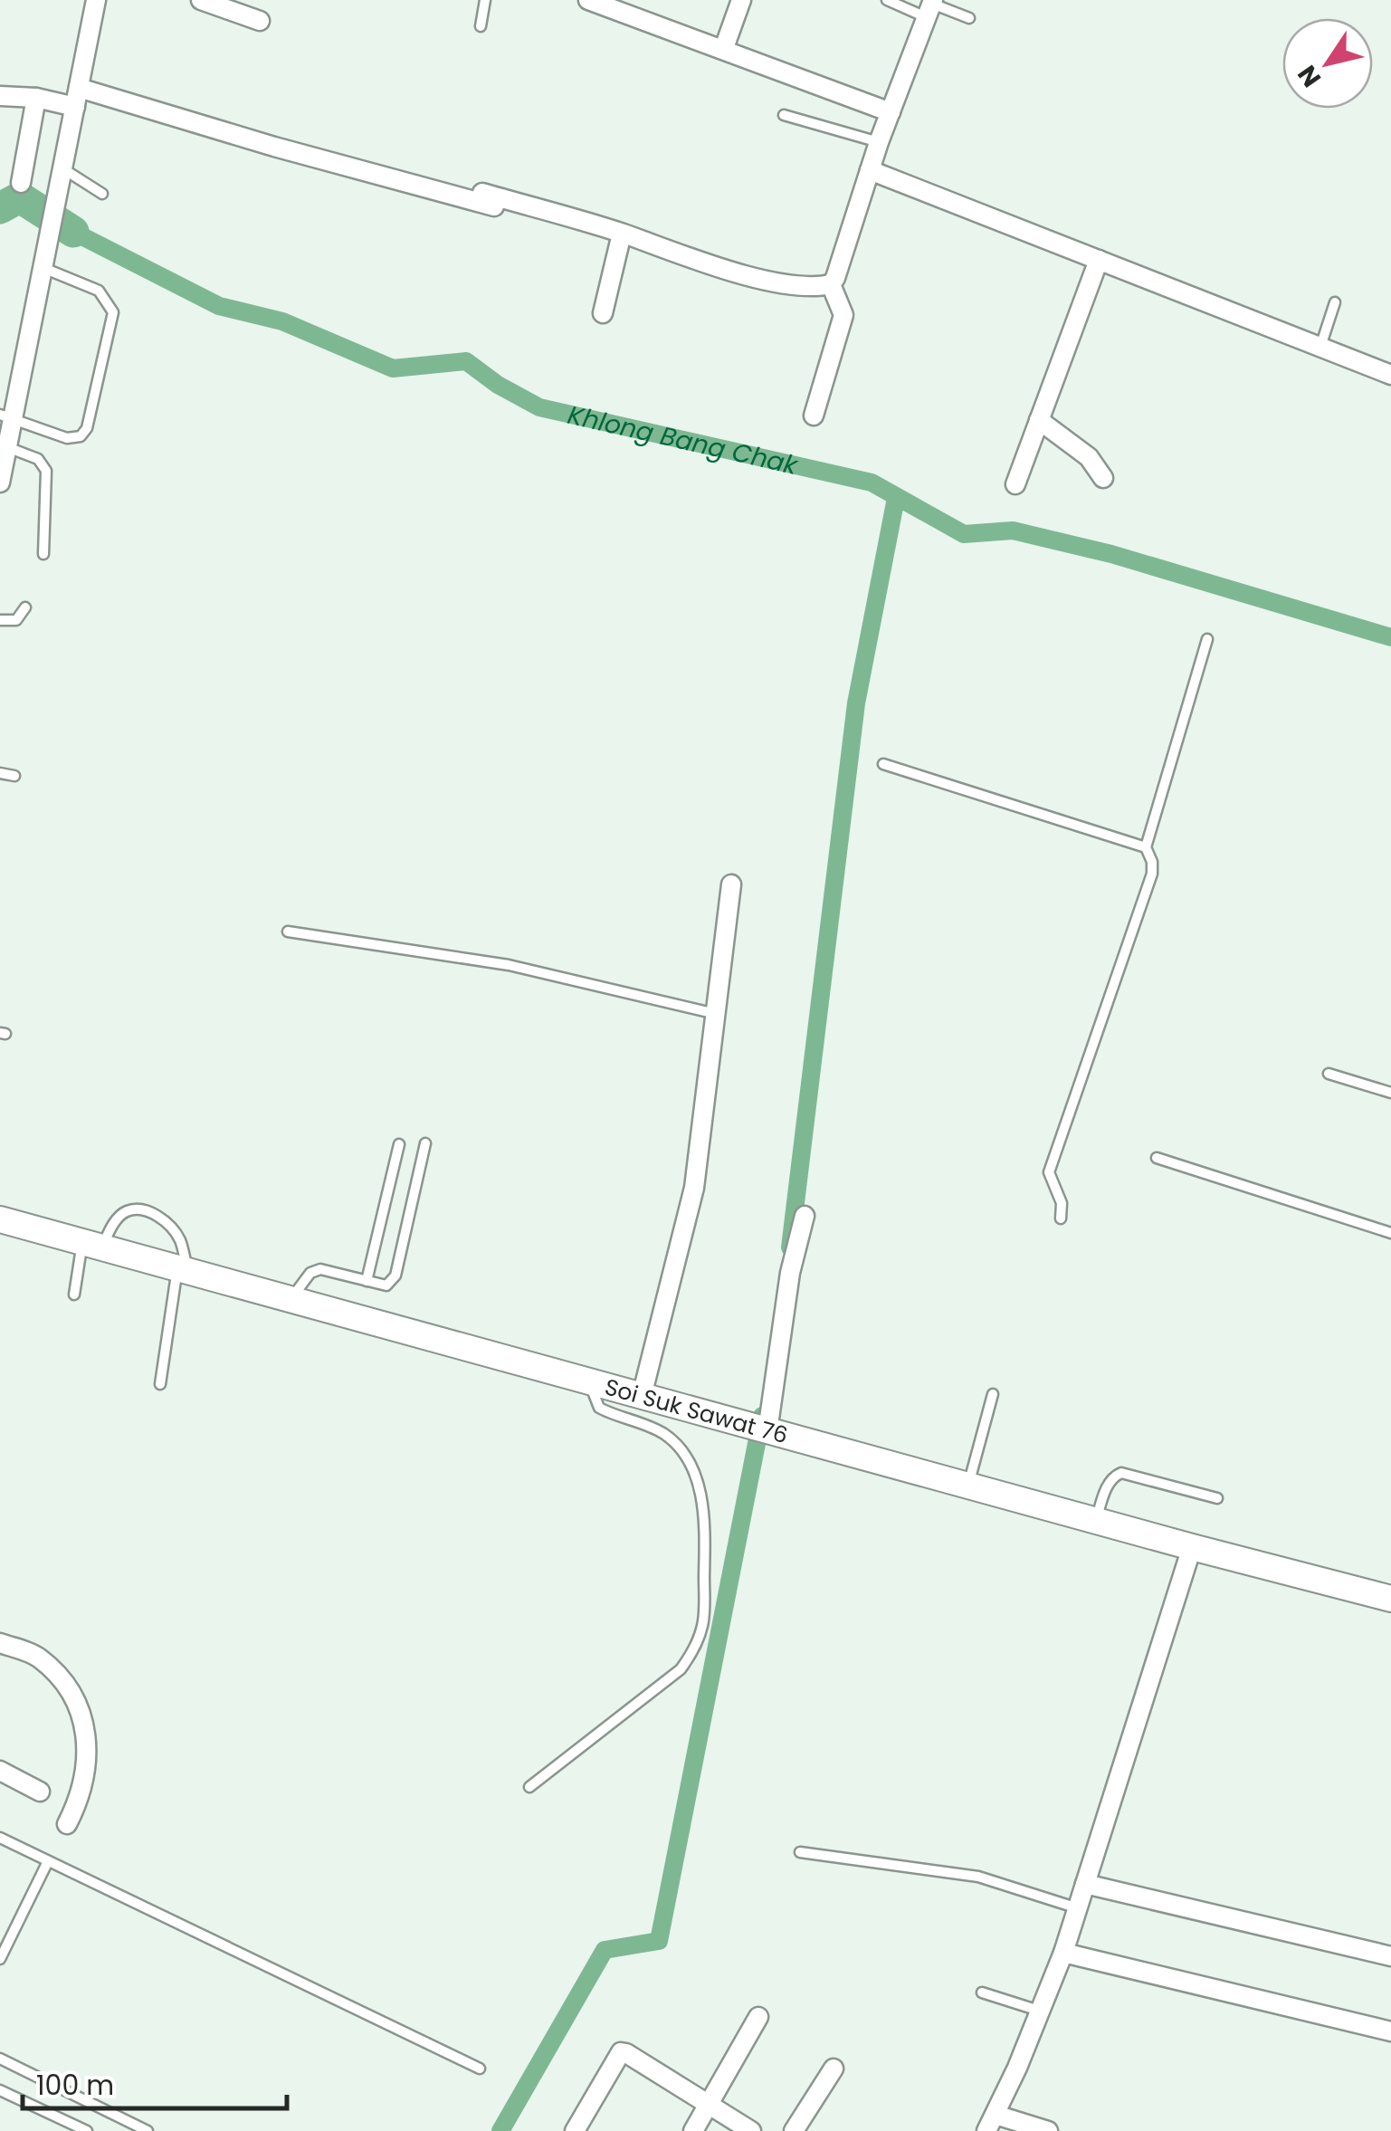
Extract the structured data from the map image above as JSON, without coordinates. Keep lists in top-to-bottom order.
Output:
{
  "streets": {
    "street": ["Soi Suk Sawat 76"]
  },
  "water": ["Khlong Bang Chak"],
  "scale_bar": "100 m",
  "north": "bottom left"
}
